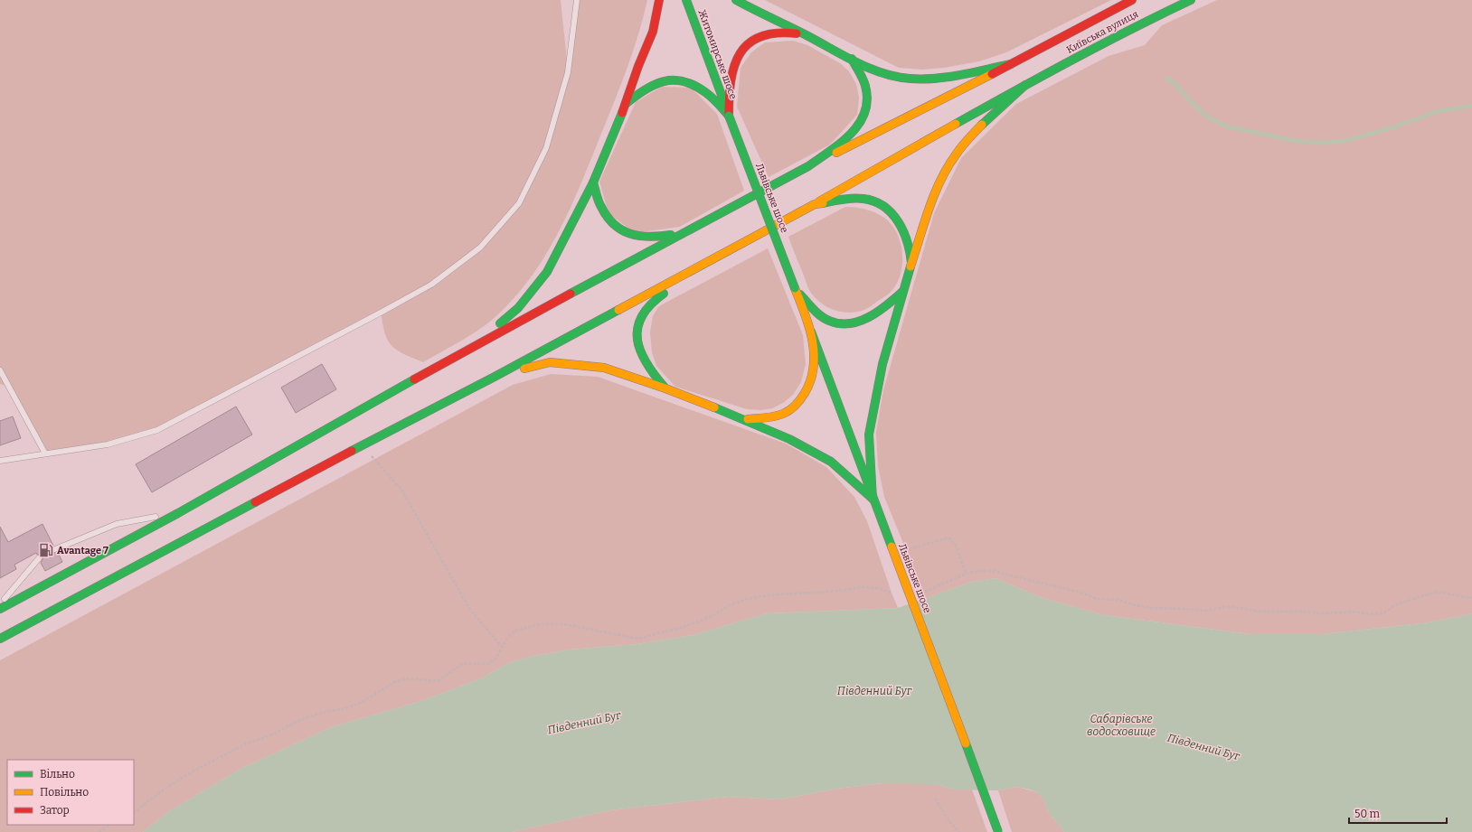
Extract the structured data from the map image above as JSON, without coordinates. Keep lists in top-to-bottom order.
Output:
{
  "streets": {
    "main road": ["Київська вулиця", "Житомирське шосе", "Львівське шосе"]
  },
  "crossings": [
    ["Житомирське шосе", "Львівське шосе"]
  ],
  "water": ["Південний Буг", "Сабарівське водосховище"],
  "places": {
    "fuel station": ["Avantage 7"]
  },
  "legend": ["Вільно", "Повільно", "Затор"],
  "scale_bar": "50 m"
}
